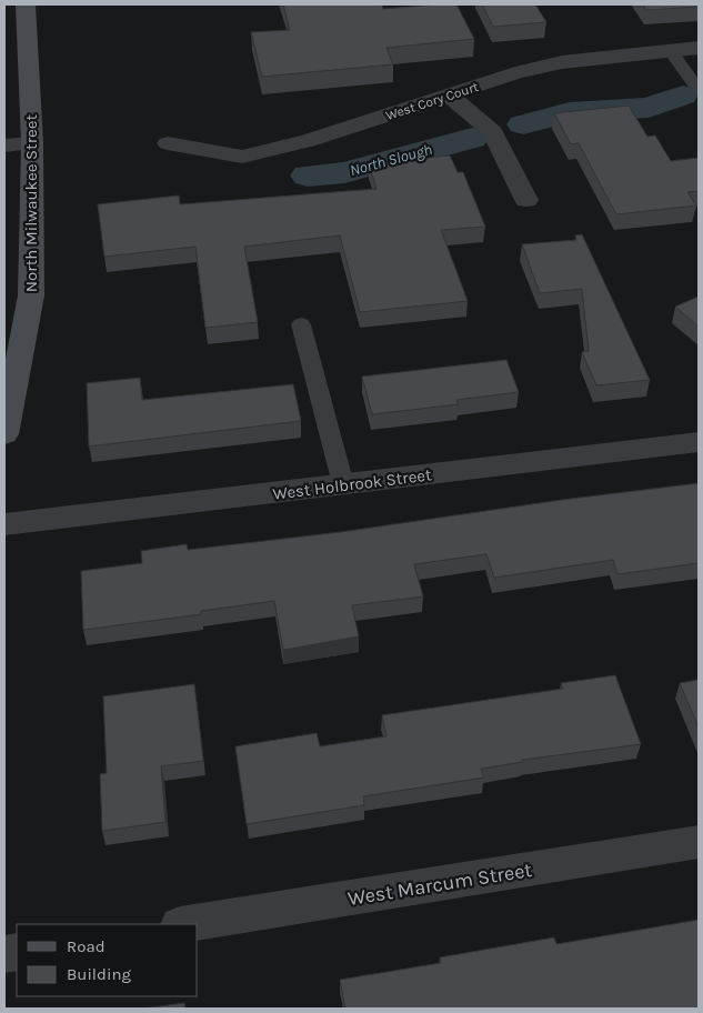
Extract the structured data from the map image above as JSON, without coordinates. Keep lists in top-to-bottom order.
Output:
{
  "streets": {
    "main road": ["North Milwaukee Street"],
    "street": ["West Cory Court", "West Holbrook Street", "West Marcum Street"]
  },
  "water": ["North Slough"],
  "legend": ["Road", "Building"]
}
